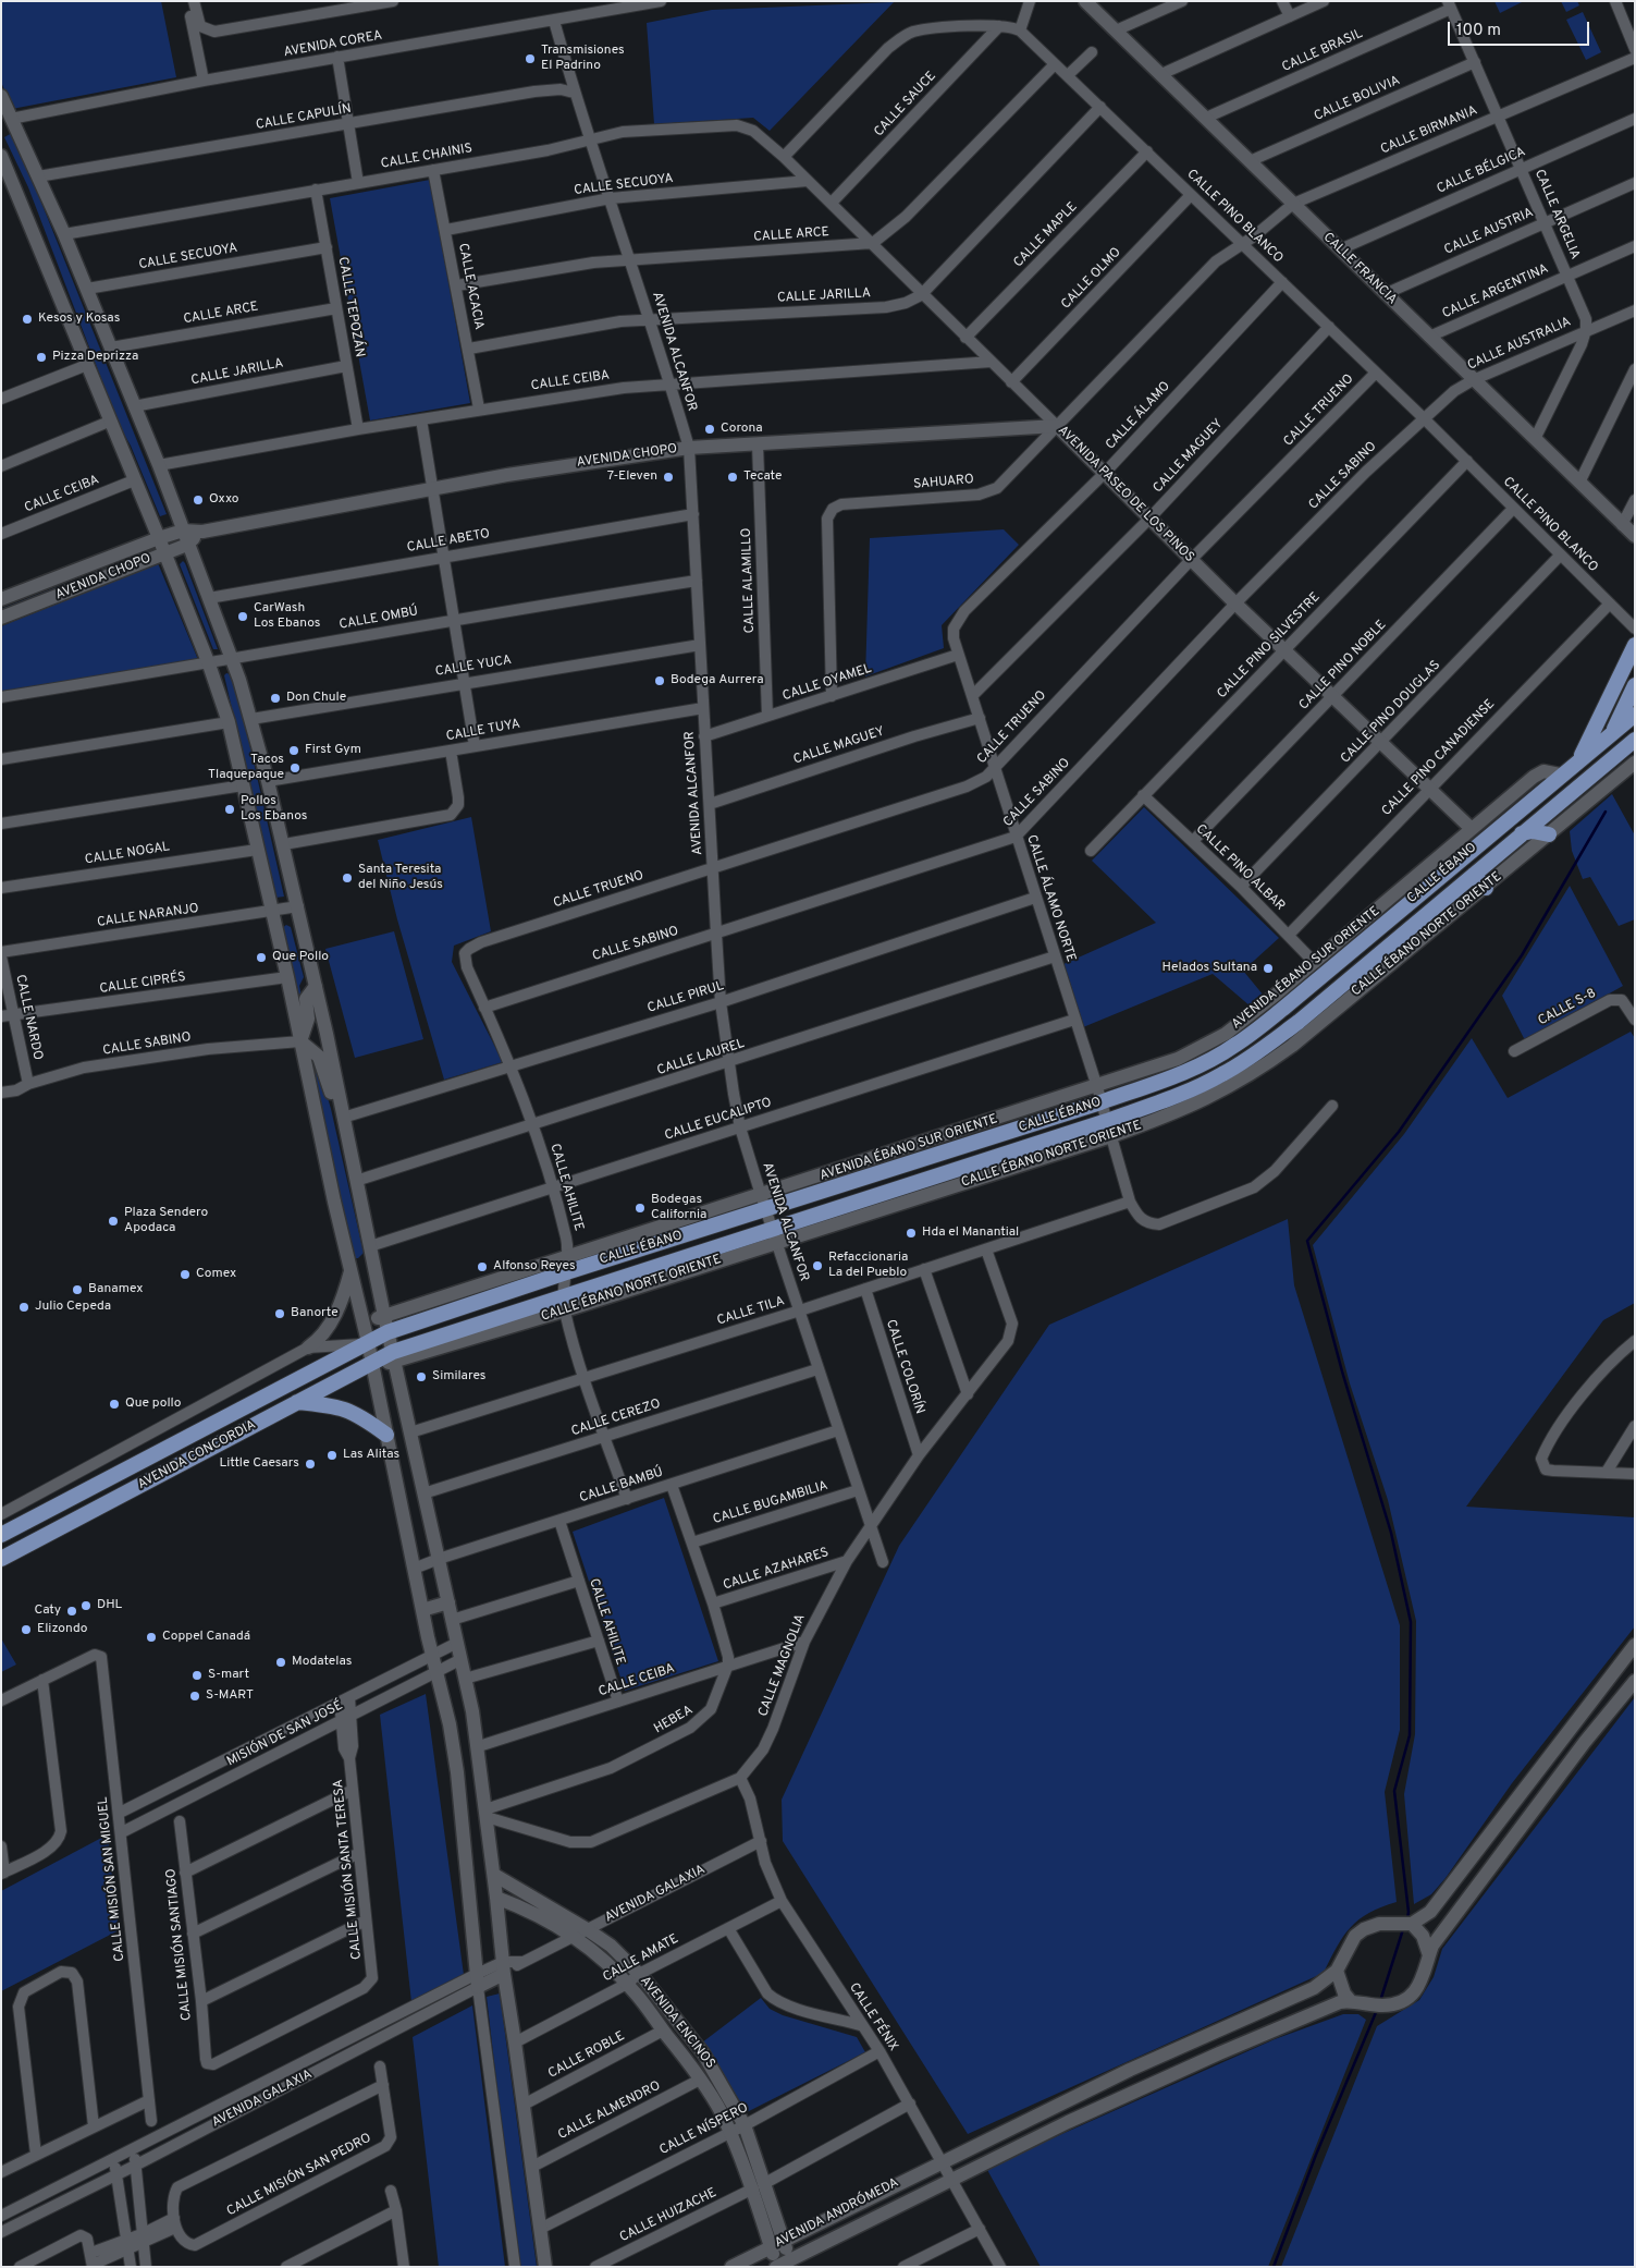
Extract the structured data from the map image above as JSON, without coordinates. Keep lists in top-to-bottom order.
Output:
{
  "streets": {
    "main road": ["CALLE ÉBANO", "AVENIDA CONCORDIA"],
    "street": [
      "AVENIDA COREA",
      "CALLE BRASIL",
      "CALLE BOLIVIA",
      "CALLE SAUCE",
      "CALLE CAPULÍN",
      "CALLE BIRMANIA",
      "CALLE CHAINIS",
      "CALLE BÉLGICA",
      "CALLE SECUOYA",
      "CALLE ARGELIA",
      "CALLE PINO BLANCO",
      "CALLE AUSTRIA",
      "CALLE ARCE",
      "CALLE MAPLE",
      "CALLE FRANCIA",
      "CALLE OLMO",
      "CALLE ACACIA",
      "CALLE ARGENTINA",
      "CALLE JARILLA",
      "CALLE TEPOZÁN",
      "CALLE AUSTRALIA",
      "AVENIDA ALCANFOR",
      "CALLE CEIBA",
      "CALLE TRUENO",
      "CALLE ÁLAMO",
      "AVENIDA CHOPO",
      "CALLE MAGUEY",
      "CALLE SABINO",
      "SAHUARO",
      "AVENIDA PASEO DE LOS PINOS",
      "CALLE ABETO",
      "CALLE ALAMILLO",
      "CALLE OMBÚ",
      "CALLE PINO SILVESTRE",
      "CALLE PINO NOBLE",
      "CALLE YUCA",
      "CALLE OYAMEL",
      "CALLE PINO DOUGLAS",
      "CALLE TUYA",
      "CALLE PINO CANADIENSE",
      "CALLE NOGAL",
      "CALLE PINO ALBAR",
      "CALLE ÁLAMO NORTE",
      "CALLE NARANJO",
      "CALLE ÉBANO NORTE ORIENTE",
      "AVENIDA ÉBANO SUR ORIENTE",
      "CALLE CIPRÉS",
      "CALLE PIRUL",
      "CALLE S-8",
      "CALLE NARDO",
      "CALLE LAUREL",
      "CALLE EUCALIPTO",
      "CALLE AHILITE",
      "CALLE TILA",
      "CALLE COLORÍN",
      "CALLE CEREZO",
      "CALLE BAMBÚ",
      "CALLE BUGAMBILIA",
      "CALLE AZAHARES",
      "CALLE MAGNOLIA",
      "HEBEA",
      "MISIÓN DE SAN JOSÉ",
      "CALLE MISIÓN SANTA TERESA",
      "CALLE MISIÓN SAN MIGUEL",
      "AVENIDA GALAXIA",
      "CALLE MISIÓN SANTIAGO",
      "CALLE AMATE",
      "CALLE FÉNIX",
      "AVENIDA ENCINOS",
      "CALLE ROBLE",
      "CALLE ALMENDRO",
      "CALLE NÍSPERO",
      "CALLE MISIÓN SAN PEDRO",
      "AVENIDA ANDRÓMEDA",
      "CALLE HUIZACHE"
    ]
  },
  "crossings": [
    ["AVENIDA COREA", "AVENIDA ALCANFOR"],
    ["CALLE BRASIL", "CALLE ARGELIA"],
    ["CALLE BRASIL", "CALLE FRANCIA"],
    ["CALLE BOLIVIA", "CALLE ARGELIA"],
    ["CALLE BOLIVIA", "CALLE FRANCIA"],
    ["CALLE SAUCE", "AVENIDA PASEO DE LOS PINOS"],
    ["CALLE CAPULÍN", "AVENIDA ALCANFOR"],
    ["CALLE BIRMANIA", "CALLE ARGELIA"],
    ["CALLE BIRMANIA", "CALLE PINO BLANCO"],
    ["CALLE BIRMANIA", "CALLE FRANCIA"],
    ["CALLE BIRMANIA", "SAHUARO"],
    ["CALLE CHAINIS", "CALLE ACACIA"],
    ["CALLE CHAINIS", "CALLE TEPOZÁN"],
    ["CALLE CHAINIS", "AVENIDA ALCANFOR"],
    ["CALLE CHAINIS", "AVENIDA PASEO DE LOS PINOS"],
    ["CALLE BÉLGICA", "CALLE ARGELIA"],
    ["CALLE BÉLGICA", "CALLE FRANCIA"],
    ["CALLE SECUOYA", "CALLE ACACIA"],
    ["CALLE SECUOYA", "CALLE TEPOZÁN"],
    ["CALLE SECUOYA", "AVENIDA ALCANFOR"],
    ["CALLE SECUOYA", "AVENIDA PASEO DE LOS PINOS"],
    ["CALLE ARGELIA", "CALLE AUSTRIA"],
    ["CALLE ARGELIA", "CALLE ARGENTINA"],
    ["CALLE ARGELIA", "CALLE AUSTRALIA"],
    ["CALLE PINO BLANCO", "CALLE MAPLE"],
    ["CALLE PINO BLANCO", "CALLE OLMO"],
    ["CALLE PINO BLANCO", "CALLE JARILLA"],
    ["CALLE PINO BLANCO", "CALLE AUSTRALIA"],
    ["CALLE PINO BLANCO", "CALLE TRUENO"],
    ["CALLE PINO BLANCO", "CALLE ÁLAMO"],
    ["CALLE PINO BLANCO", "CALLE MAGUEY"],
    ["CALLE PINO BLANCO", "CALLE SABINO"],
    ["CALLE PINO BLANCO", "SAHUARO"],
    ["CALLE PINO BLANCO", "CALLE PINO SILVESTRE"],
    ["CALLE PINO BLANCO", "CALLE PINO NOBLE"],
    ["CALLE PINO BLANCO", "CALLE PINO DOUGLAS"],
    ["CALLE PINO BLANCO", "CALLE PINO CANADIENSE"],
    ["CALLE AUSTRIA", "CALLE FRANCIA"],
    ["CALLE ARCE", "CALLE ACACIA"],
    ["CALLE ARCE", "CALLE TEPOZÁN"],
    ["CALLE ARCE", "AVENIDA ALCANFOR"],
    ["CALLE ARCE", "AVENIDA PASEO DE LOS PINOS"],
    ["CALLE MAPLE", "AVENIDA PASEO DE LOS PINOS"],
    ["CALLE FRANCIA", "CALLE ARGENTINA"],
    ["CALLE FRANCIA", "CALLE AUSTRALIA"],
    ["CALLE OLMO", "AVENIDA PASEO DE LOS PINOS"],
    ["CALLE ACACIA", "CALLE JARILLA"],
    ["CALLE ACACIA", "CALLE CEIBA"],
    ["CALLE JARILLA", "CALLE TEPOZÁN"],
    ["CALLE JARILLA", "AVENIDA ALCANFOR"],
    ["CALLE JARILLA", "AVENIDA PASEO DE LOS PINOS"],
    ["CALLE TEPOZÁN", "CALLE CEIBA"],
    ["CALLE AUSTRALIA", "CALLE SABINO"],
    ["AVENIDA ALCANFOR", "CALLE CEIBA"],
    ["AVENIDA ALCANFOR", "CALLE TRUENO"],
    ["AVENIDA ALCANFOR", "AVENIDA CHOPO"],
    ["AVENIDA ALCANFOR", "CALLE MAGUEY"],
    ["AVENIDA ALCANFOR", "CALLE SABINO"],
    ["AVENIDA ALCANFOR", "CALLE ABETO"],
    ["AVENIDA ALCANFOR", "CALLE OMBÚ"],
    ["AVENIDA ALCANFOR", "CALLE YUCA"],
    ["AVENIDA ALCANFOR", "CALLE OYAMEL"],
    ["AVENIDA ALCANFOR", "CALLE TUYA"],
    ["AVENIDA ALCANFOR", "CALLE ÉBANO"],
    ["AVENIDA ALCANFOR", "CALLE ÉBANO NORTE ORIENTE"],
    ["AVENIDA ALCANFOR", "AVENIDA ÉBANO SUR ORIENTE"],
    ["AVENIDA ALCANFOR", "CALLE PIRUL"],
    ["AVENIDA ALCANFOR", "CALLE LAUREL"],
    ["AVENIDA ALCANFOR", "CALLE EUCALIPTO"],
    ["AVENIDA ALCANFOR", "CALLE TILA"],
    ["AVENIDA ALCANFOR", "CALLE CEREZO"],
    ["AVENIDA ALCANFOR", "CALLE BAMBÚ"],
    ["AVENIDA ALCANFOR", "CALLE BUGAMBILIA"],
    ["AVENIDA ALCANFOR", "CALLE MAGNOLIA"],
    ["CALLE CEIBA", "AVENIDA PASEO DE LOS PINOS"],
    ["CALLE CEIBA", "CALLE AHILITE"],
    ["CALLE CEIBA", "CALLE MAGNOLIA"],
    ["CALLE CEIBA", "HEBEA"],
    ["CALLE TRUENO", "AVENIDA PASEO DE LOS PINOS"],
    ["CALLE TRUENO", "CALLE ÁLAMO NORTE"],
    ["CALLE TRUENO", "CALLE AHILITE"],
    ["CALLE ÁLAMO", "AVENIDA PASEO DE LOS PINOS"],
    ["CALLE ÁLAMO", "CALLE ÁLAMO NORTE"],
    ["AVENIDA CHOPO", "SAHUARO"],
    ["AVENIDA CHOPO", "AVENIDA PASEO DE LOS PINOS"],
    ["AVENIDA CHOPO", "CALLE ALAMILLO"],
    ["CALLE MAGUEY", "AVENIDA PASEO DE LOS PINOS"],
    ["CALLE MAGUEY", "CALLE ÁLAMO NORTE"],
    ["CALLE SABINO", "AVENIDA PASEO DE LOS PINOS"],
    ["CALLE SABINO", "CALLE ÁLAMO NORTE"],
    ["CALLE SABINO", "CALLE NARDO"],
    ["CALLE SABINO", "CALLE AHILITE"],
    ["SAHUARO", "AVENIDA PASEO DE LOS PINOS"],
    ["SAHUARO", "CALLE OYAMEL"],
    ["AVENIDA PASEO DE LOS PINOS", "CALLE PINO SILVESTRE"],
    ["AVENIDA PASEO DE LOS PINOS", "CALLE PINO NOBLE"],
    ["AVENIDA PASEO DE LOS PINOS", "CALLE PINO DOUGLAS"],
    ["AVENIDA PASEO DE LOS PINOS", "CALLE PINO CANADIENSE"],
    ["AVENIDA PASEO DE LOS PINOS", "AVENIDA ÉBANO SUR ORIENTE"],
    ["CALLE ALAMILLO", "CALLE OYAMEL"],
    ["CALLE PINO SILVESTRE", "CALLE PINO ALBAR"],
    ["CALLE PINO NOBLE", "CALLE PINO ALBAR"],
    ["CALLE OYAMEL", "CALLE ÁLAMO NORTE"],
    ["CALLE PINO DOUGLAS", "CALLE PINO ALBAR"],
    ["CALLE PINO CANADIENSE", "CALLE PINO ALBAR"],
    ["CALLE PINO ALBAR", "AVENIDA ÉBANO SUR ORIENTE"],
    ["CALLE ÉBANO", "CALLE ÁLAMO NORTE"],
    ["CALLE ÉBANO", "CALLE ÉBANO NORTE ORIENTE"],
    ["CALLE ÉBANO", "AVENIDA ÉBANO SUR ORIENTE"],
    ["CALLE ÉBANO", "CALLE AHILITE"],
    ["CALLE ÉBANO", "AVENIDA CONCORDIA"],
    ["CALLE ÁLAMO NORTE", "CALLE ÉBANO NORTE ORIENTE"],
    ["CALLE ÁLAMO NORTE", "AVENIDA ÉBANO SUR ORIENTE"],
    ["CALLE ÁLAMO NORTE", "CALLE PIRUL"],
    ["CALLE ÁLAMO NORTE", "CALLE LAUREL"],
    ["CALLE ÁLAMO NORTE", "CALLE EUCALIPTO"],
    ["CALLE ÁLAMO NORTE", "CALLE TILA"],
    ["CALLE NARANJO", "CALLE NARDO"],
    ["AVENIDA ÉBANO SUR ORIENTE", "CALLE AHILITE"],
    ["CALLE CIPRÉS", "CALLE NARDO"],
    ["CALLE PIRUL", "CALLE AHILITE"],
    ["CALLE LAUREL", "CALLE AHILITE"],
    ["CALLE EUCALIPTO", "CALLE AHILITE"],
    ["CALLE AHILITE", "CALLE TILA"],
    ["CALLE AHILITE", "CALLE CEREZO"],
    ["CALLE AHILITE", "CALLE BAMBÚ"],
    ["CALLE TILA", "CALLE COLORÍN"],
    ["CALLE TILA", "CALLE MAGNOLIA"],
    ["CALLE COLORÍN", "CALLE MAGNOLIA"],
    ["CALLE AZAHARES", "CALLE MAGNOLIA"],
    ["CALLE MAGNOLIA", "HEBEA"],
    ["CALLE MAGNOLIA", "CALLE FÉNIX"],
    ["MISIÓN DE SAN JOSÉ", "CALLE MISIÓN SANTA TERESA"],
    ["MISIÓN DE SAN JOSÉ", "CALLE MISIÓN SAN MIGUEL"],
    ["CALLE MISIÓN SANTA TERESA", "CALLE MISIÓN SANTIAGO"],
    ["AVENIDA GALAXIA", "CALLE FÉNIX"],
    ["AVENIDA GALAXIA", "AVENIDA ENCINOS"],
    ["CALLE AMATE", "CALLE FÉNIX"],
    ["CALLE AMATE", "AVENIDA ENCINOS"],
    ["CALLE FÉNIX", "CALLE NÍSPERO"],
    ["CALLE FÉNIX", "AVENIDA ANDRÓMEDA"],
    ["CALLE FÉNIX", "CALLE HUIZACHE"],
    ["AVENIDA ENCINOS", "CALLE ROBLE"],
    ["AVENIDA ENCINOS", "CALLE ALMENDRO"],
    ["AVENIDA ENCINOS", "CALLE NÍSPERO"],
    ["AVENIDA ENCINOS", "AVENIDA ANDRÓMEDA"],
    ["AVENIDA ENCINOS", "CALLE HUIZACHE"]
  ],
  "places": [
    "Transmisiones El Padrino",
    "Kesos y Kosas",
    "Pizza Deprizza",
    "Corona",
    "7-Eleven",
    "Tecate",
    "Oxxo",
    "CarWash Los Ebanos",
    "Bodega Aurrera",
    "Don Chule",
    "First Gym",
    "Tacos Tlaquepaque",
    "Pollos Los Ebanos",
    "Santa Teresita del Niño Jesús",
    "Que Pollo",
    "Helados Sultana",
    "Bodegas California",
    "Plaza Sendero Apodaca",
    "Hda el Manantial",
    "Refaccionaria La del Pueblo",
    "Alfonso Reyes",
    "Comex",
    "Banamex",
    "Julio Cepeda",
    "Banorte",
    "Similares",
    "Que pollo",
    "Las Alitas",
    "Little Caesars",
    "DHL",
    "Caty",
    "Elizondo",
    "Coppel Canadá",
    "Modatelas",
    "S-mart",
    "S-MART"
  ],
  "scale_bar": "100 m"
}
